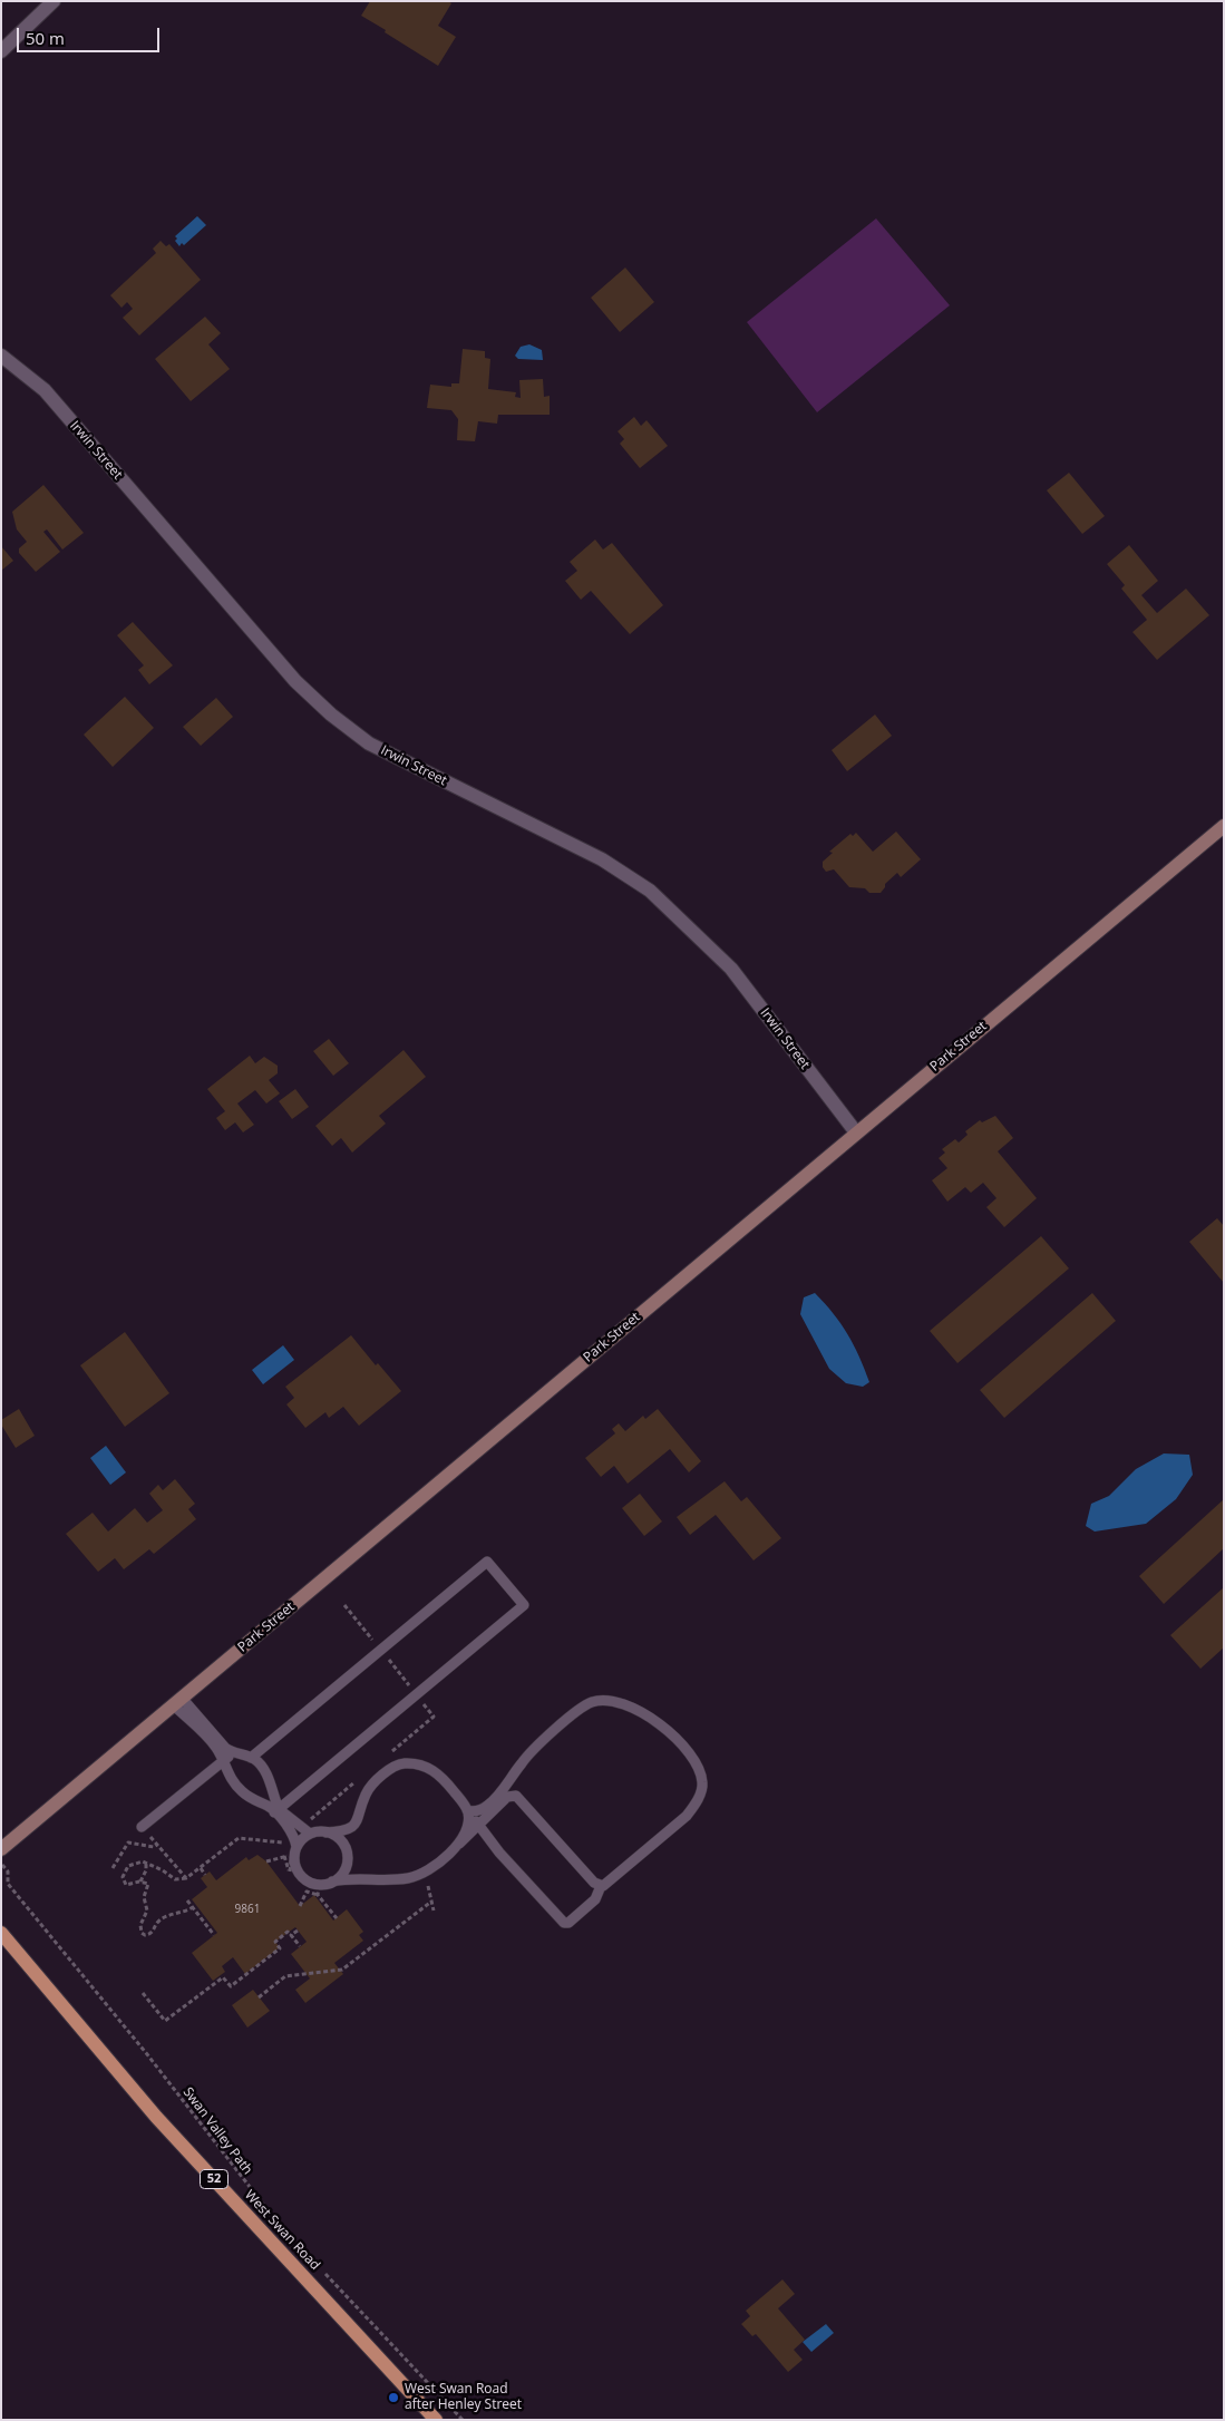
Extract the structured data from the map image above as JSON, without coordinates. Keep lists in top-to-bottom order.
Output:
{
  "streets": {
    "main road": ["52", "West Swan Road"],
    "street": ["Irwin Street", "Park Street"],
    "path": ["Swan Valley Path"]
  },
  "crossings": [
    ["Irwin Street", "Park Street"]
  ],
  "places": ["West Swan Road after Henley Street"],
  "house_numbers": ["9861"],
  "scale_bar": "50 m"
}
